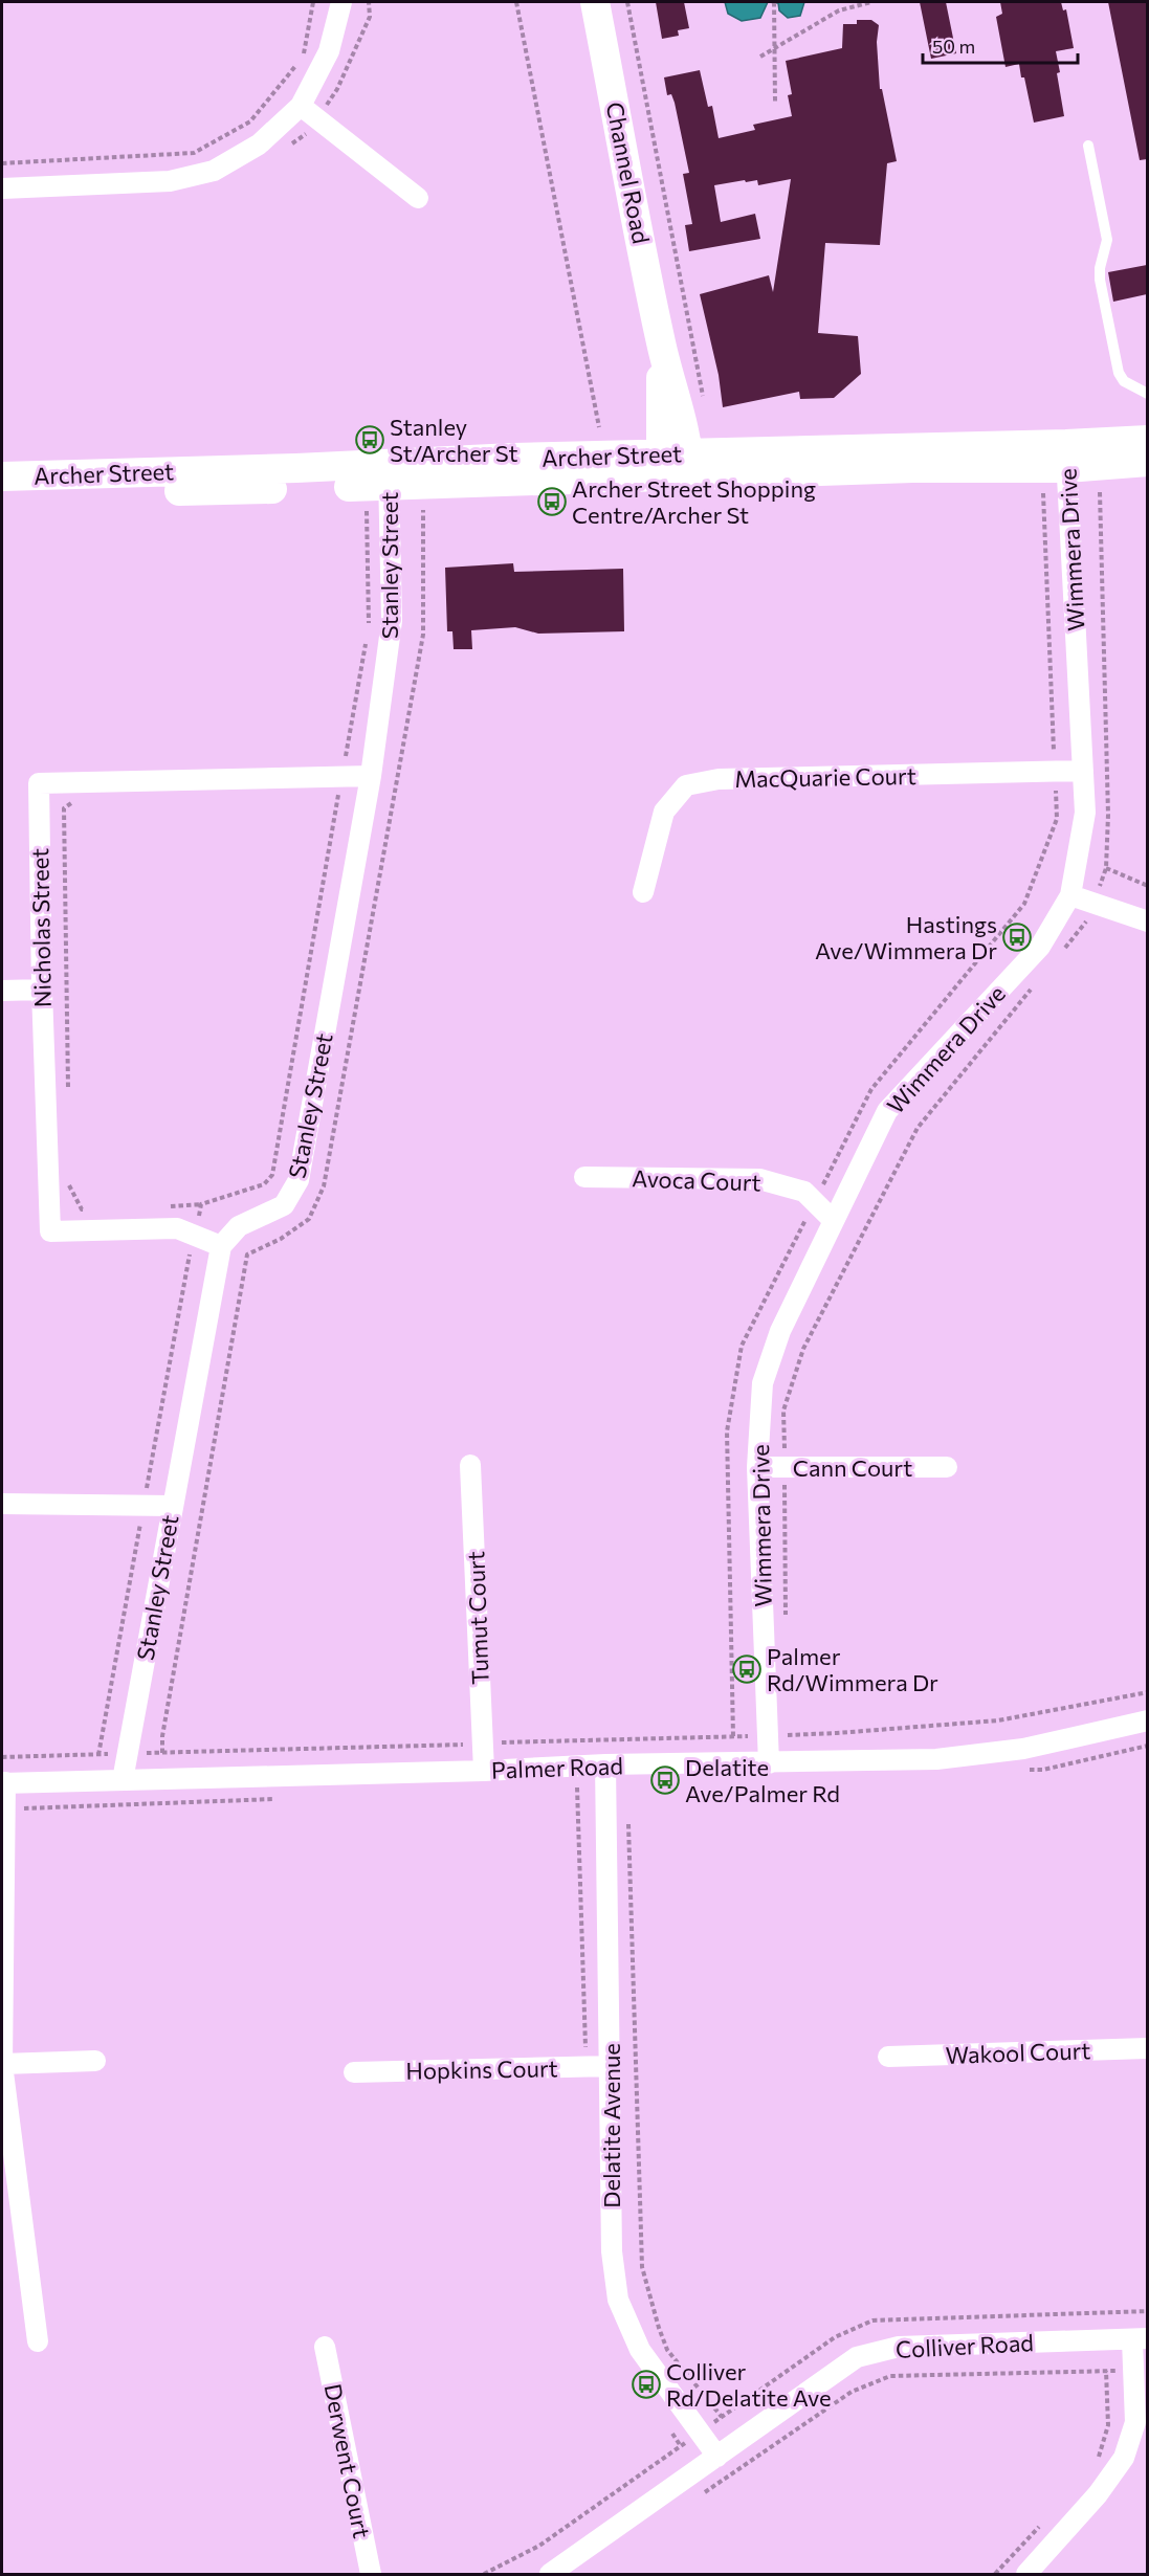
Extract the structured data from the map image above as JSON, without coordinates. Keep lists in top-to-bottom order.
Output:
{
  "streets": {
    "main road": ["Channel Road", "Archer Street"],
    "street": [
      "Wimmera Drive",
      "Stanley Street",
      "MacQuarie Court",
      "Nicholas Street",
      "Avoca Court",
      "Cann Court",
      "Tumut Court",
      "Palmer Road",
      "Wakool Court",
      "Hopkins Court",
      "Delatite Avenue",
      "Colliver Road",
      "Derwent Court"
    ]
  },
  "crossings": [
    ["Channel Road", "Archer Street"],
    ["Archer Street", "Wimmera Drive"],
    ["Archer Street", "Stanley Street"],
    ["Wimmera Drive", "MacQuarie Court"],
    ["Wimmera Drive", "Avoca Court"],
    ["Wimmera Drive", "Cann Court"],
    ["Wimmera Drive", "Palmer Road"],
    ["Stanley Street", "Nicholas Street"],
    ["Stanley Street", "Palmer Road"],
    ["Tumut Court", "Palmer Road"],
    ["Palmer Road", "Delatite Avenue"],
    ["Hopkins Court", "Delatite Avenue"],
    ["Delatite Avenue", "Colliver Road"]
  ],
  "places": {
    "bus stop": [
      "Stanley St/Archer St",
      "Archer Street Shopping Centre/Archer St",
      "Hastings Ave/Wimmera Dr",
      "Palmer Rd/Wimmera Dr",
      "Delatite Ave/Palmer Rd",
      "Colliver Rd/Delatite Ave"
    ]
  },
  "scale_bar": "50 m"
}
